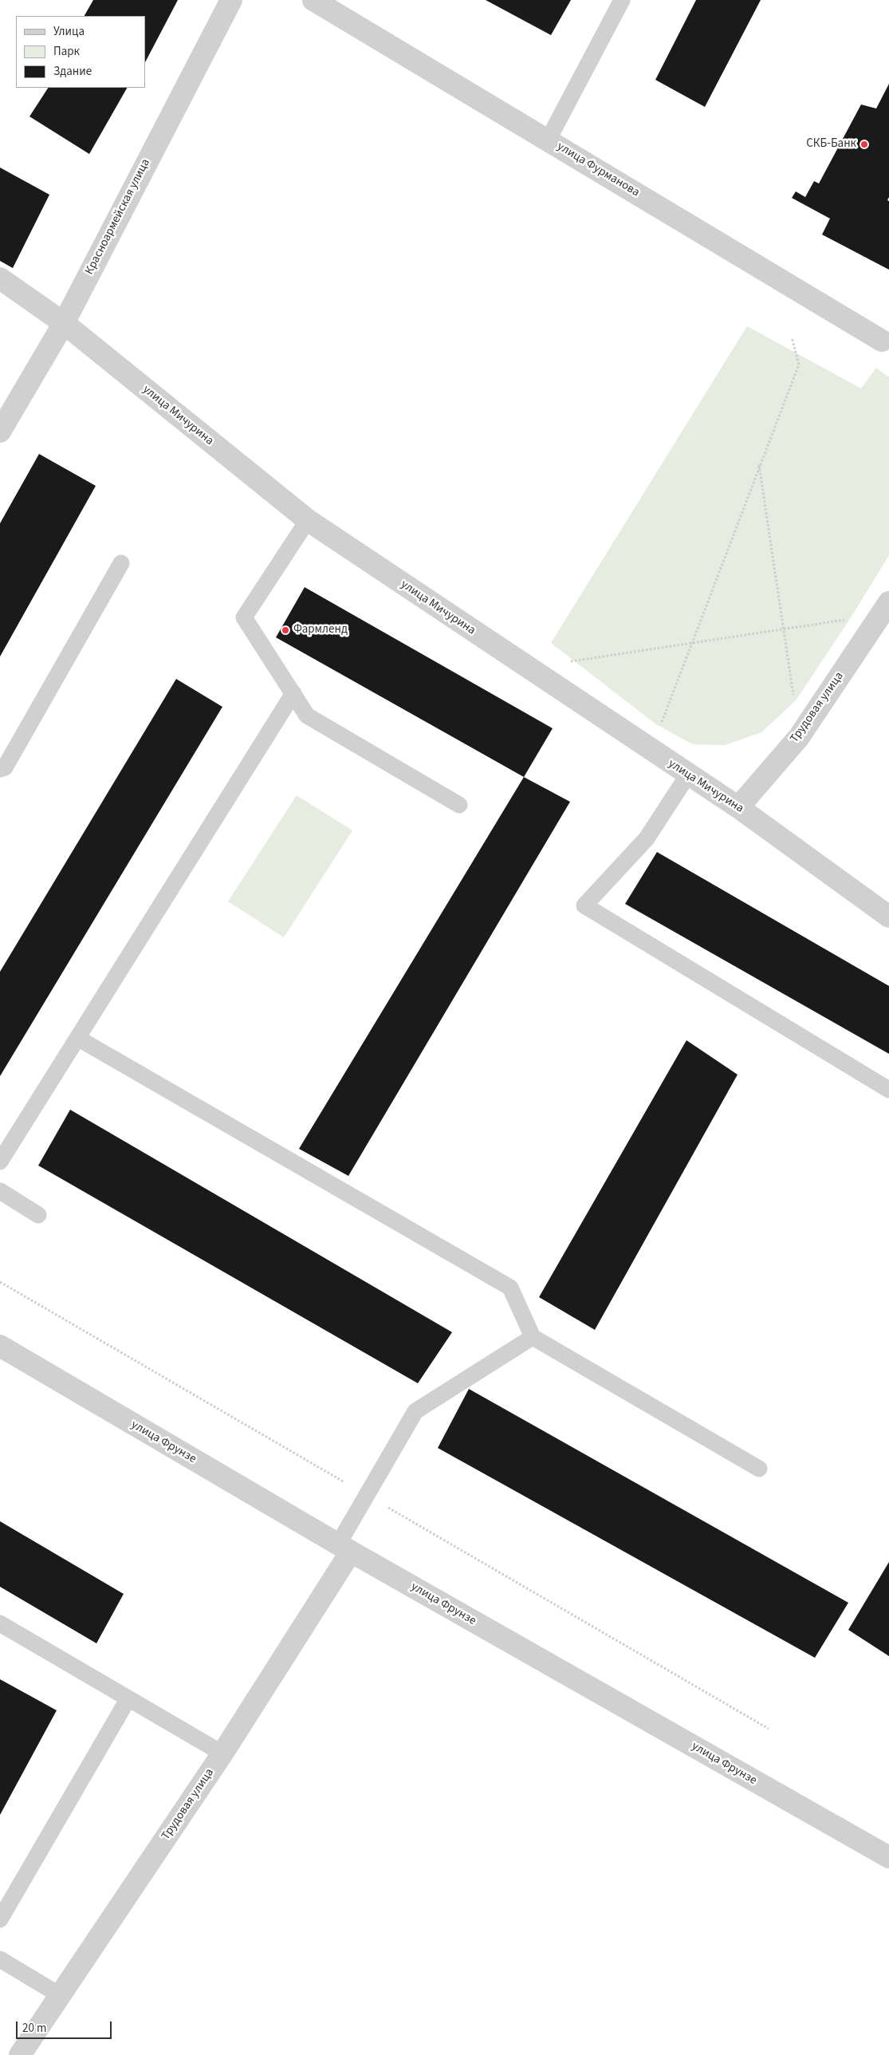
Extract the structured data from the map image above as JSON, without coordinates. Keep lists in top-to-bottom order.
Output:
{
  "streets": {
    "street": [
      "улица Фурманова",
      "Красноармейская улица",
      "улица Мичурина",
      "Трудовая улица",
      "улица Фрунзе"
    ]
  },
  "crossings": [
    ["Красноармейская улица", "улица Мичурина"],
    ["улица Мичурина", "Трудовая улица"],
    ["Трудовая улица", "улица Фрунзе"]
  ],
  "places": ["СКБ-Банк", "Фармленд"],
  "legend": ["Улица", "Парк", "Здание"],
  "scale_bar": "20 m"
}
